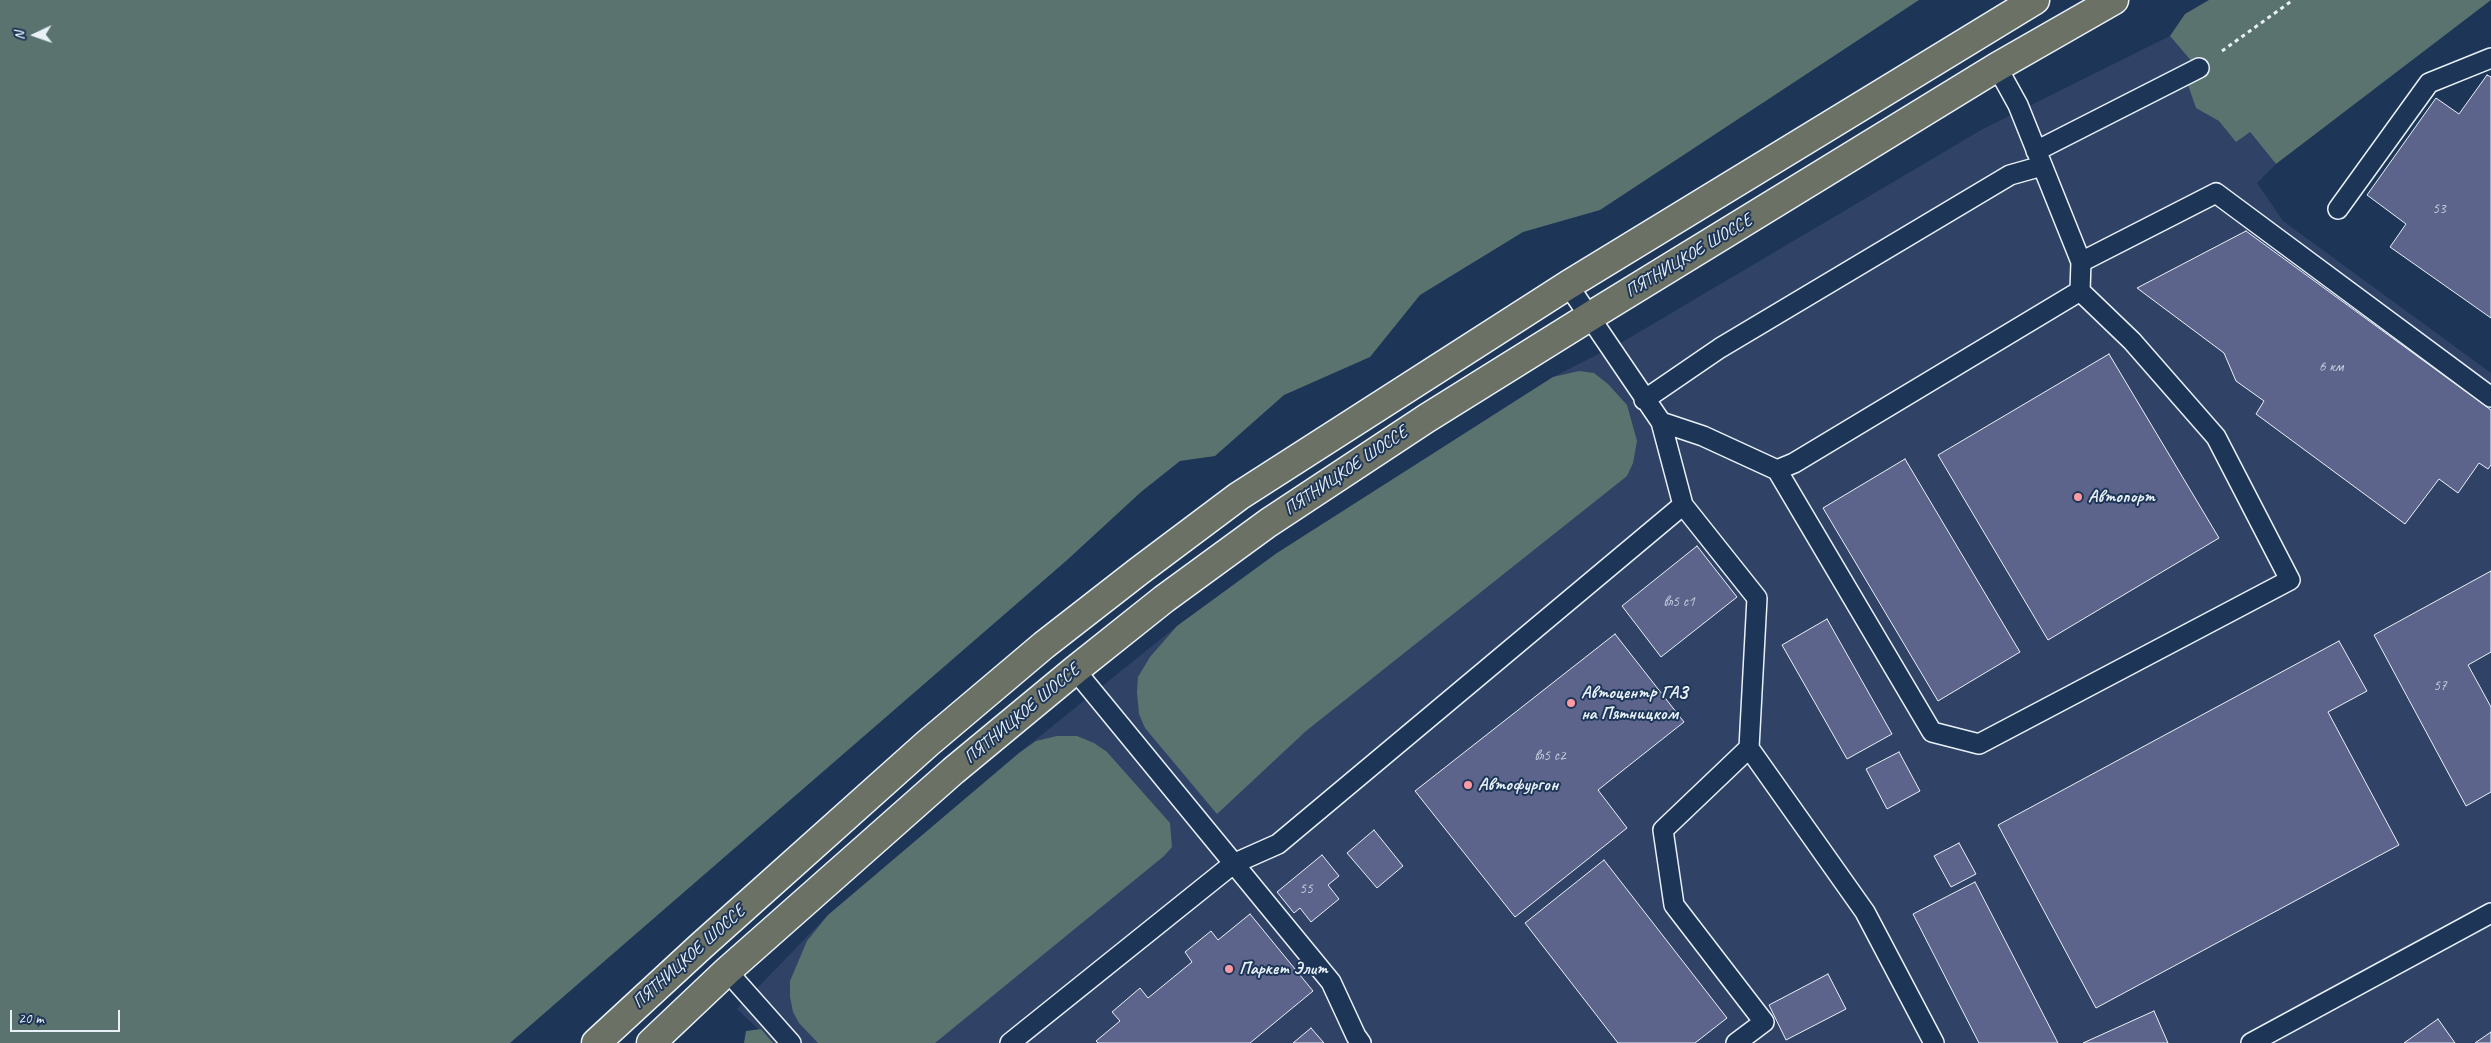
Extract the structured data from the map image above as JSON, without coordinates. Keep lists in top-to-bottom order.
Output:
{
  "streets": {
    "main road": ["ПЯТНИЦКОЕ ШОССЕ"]
  },
  "places": [
    "Автопорт",
    "Автоцентр ГАЗ на Пятницком",
    "Автофургон",
    "Паркет Элит"
  ],
  "house_numbers": [
    "53",
    "6 км",
    "вл5 с1",
    "57",
    "вл5 с2",
    "55"
  ],
  "scale_bar": "20 m",
  "north": "left"
}
